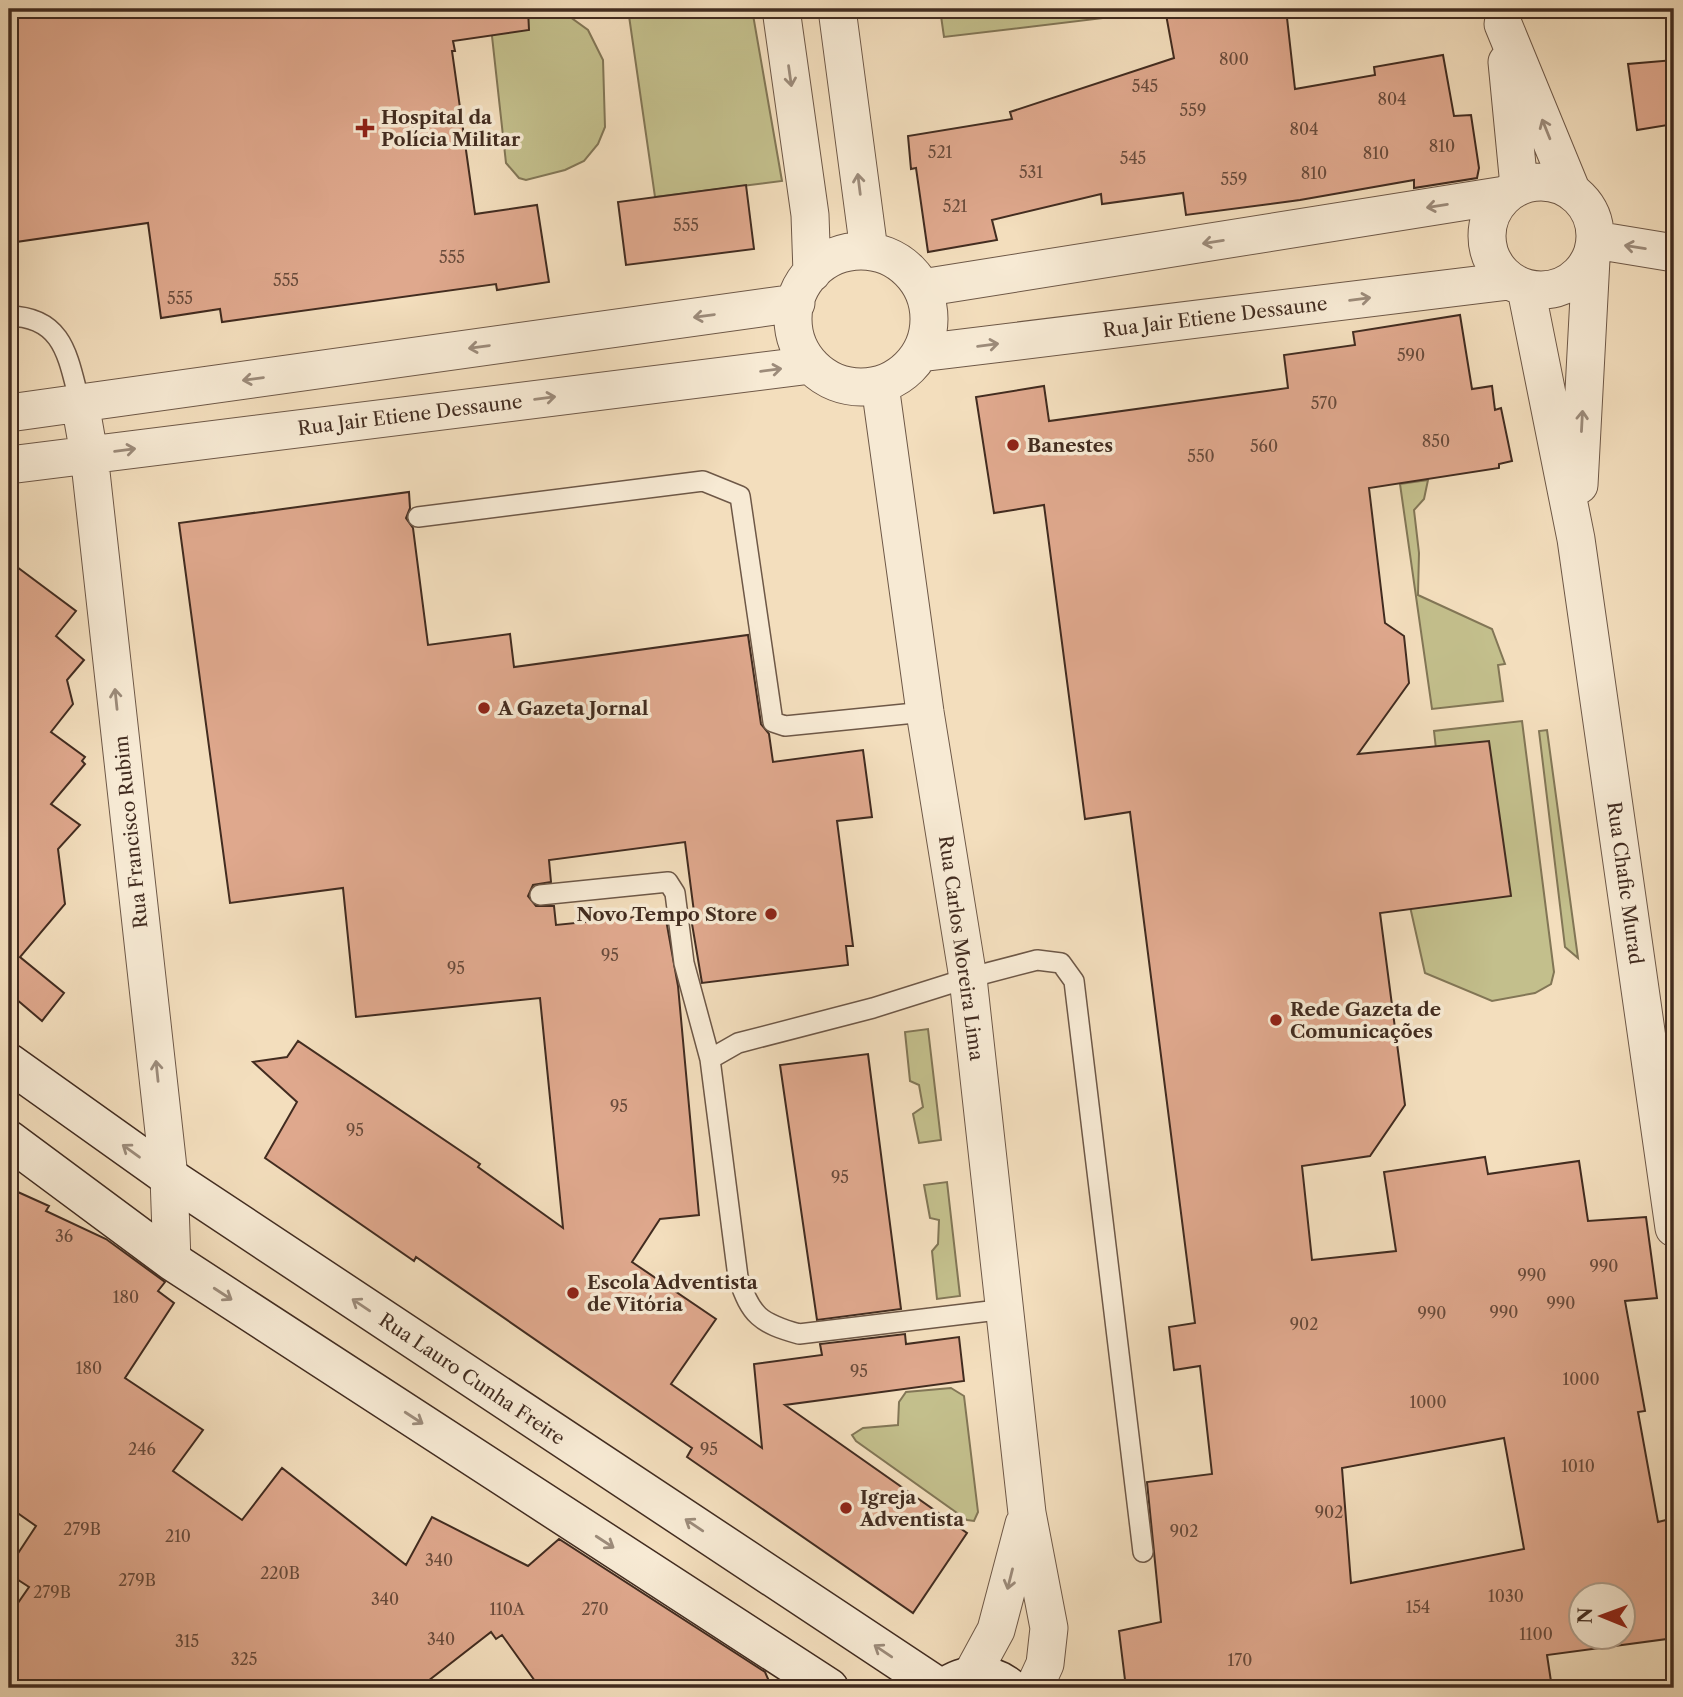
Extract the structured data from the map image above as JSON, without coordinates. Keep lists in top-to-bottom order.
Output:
{
  "streets": {
    "street": [
      "Rua Jair Etiene Dessaune",
      "Rua Francisco Rubim",
      "Rua Chafic Murad",
      "Rua Carlos Moreira Lima",
      "Rua Lauro Cunha Freire"
    ]
  },
  "crossings": [
    ["Rua Jair Etiene Dessaune", "Rua Francisco Rubim"],
    ["Rua Jair Etiene Dessaune", "Rua Chafic Murad"],
    ["Rua Jair Etiene Dessaune", "Rua Carlos Moreira Lima"],
    ["Rua Francisco Rubim", "Rua Lauro Cunha Freire"],
    ["Rua Carlos Moreira Lima", "Rua Lauro Cunha Freire"]
  ],
  "one_way": ["Rua Francisco Rubim"],
  "places": {
    "health": ["Hospital da Polícia Militar"],
    "other": [
      "Banestes",
      "A Gazeta Jornal",
      "Novo Tempo Store",
      "Rede Gazeta de Comunicações",
      "Escola Adventista de Vitória",
      "Igreja Adventista"
    ]
  },
  "house_numbers": [
    "800",
    "545",
    "804",
    "559",
    "804",
    "810",
    "521",
    "810",
    "545",
    "531",
    "810",
    "559",
    "521",
    "555",
    "555",
    "555",
    "555",
    "590",
    "570",
    "850",
    "560",
    "550",
    "95",
    "95",
    "95",
    "95",
    "95",
    "36",
    "990",
    "990",
    "180",
    "990",
    "990",
    "990",
    "902",
    "180",
    "95",
    "1000",
    "1000",
    "246",
    "95",
    "1010",
    "902",
    "279B",
    "902",
    "210",
    "340",
    "220B",
    "279B",
    "279B",
    "1030",
    "340",
    "154",
    "110A",
    "270",
    "1100",
    "340",
    "315",
    "325",
    "170"
  ],
  "north": "left"
}
